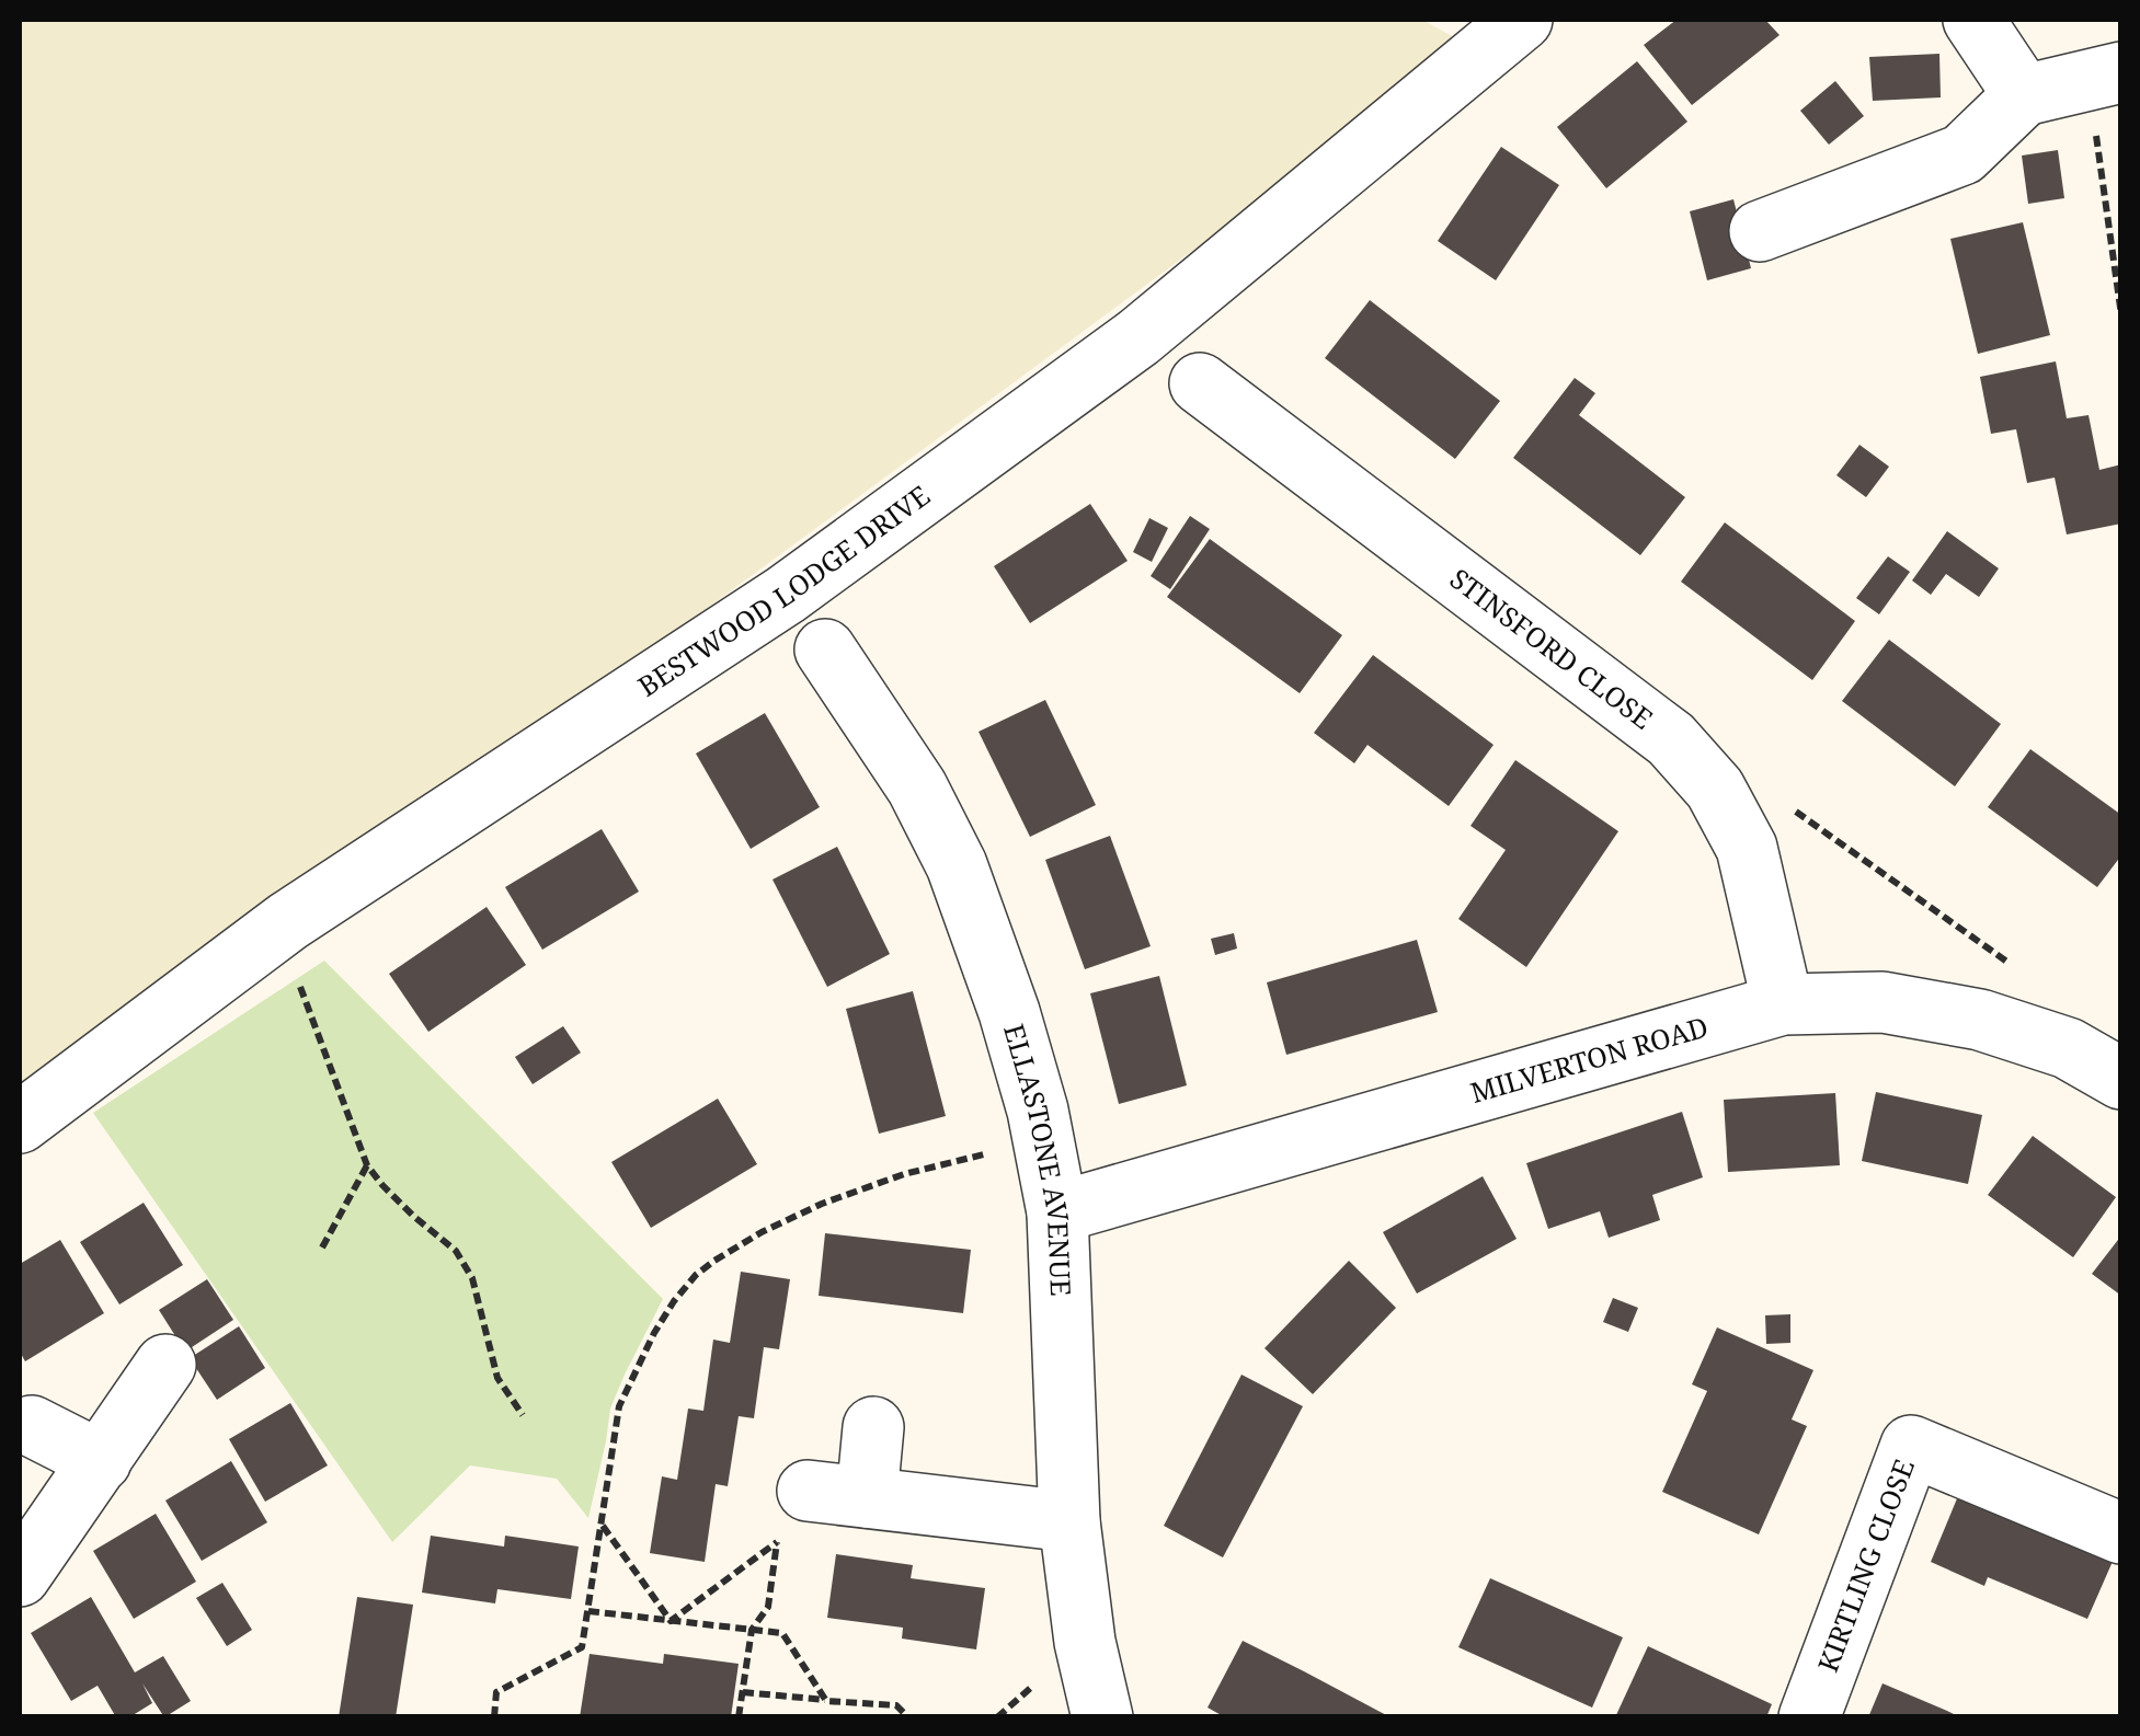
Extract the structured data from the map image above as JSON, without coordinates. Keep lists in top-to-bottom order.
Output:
{
  "streets": {
    "street": [
      "BESTWOOD LODGE DRIVE",
      "STINSFORD CLOSE",
      "MILVERTON ROAD",
      "ELLASTONE AVENUE",
      "KIRTLING CLOSE"
    ]
  },
  "crossings": [
    ["STINSFORD CLOSE", "MILVERTON ROAD"],
    ["MILVERTON ROAD", "ELLASTONE AVENUE"]
  ]
}
